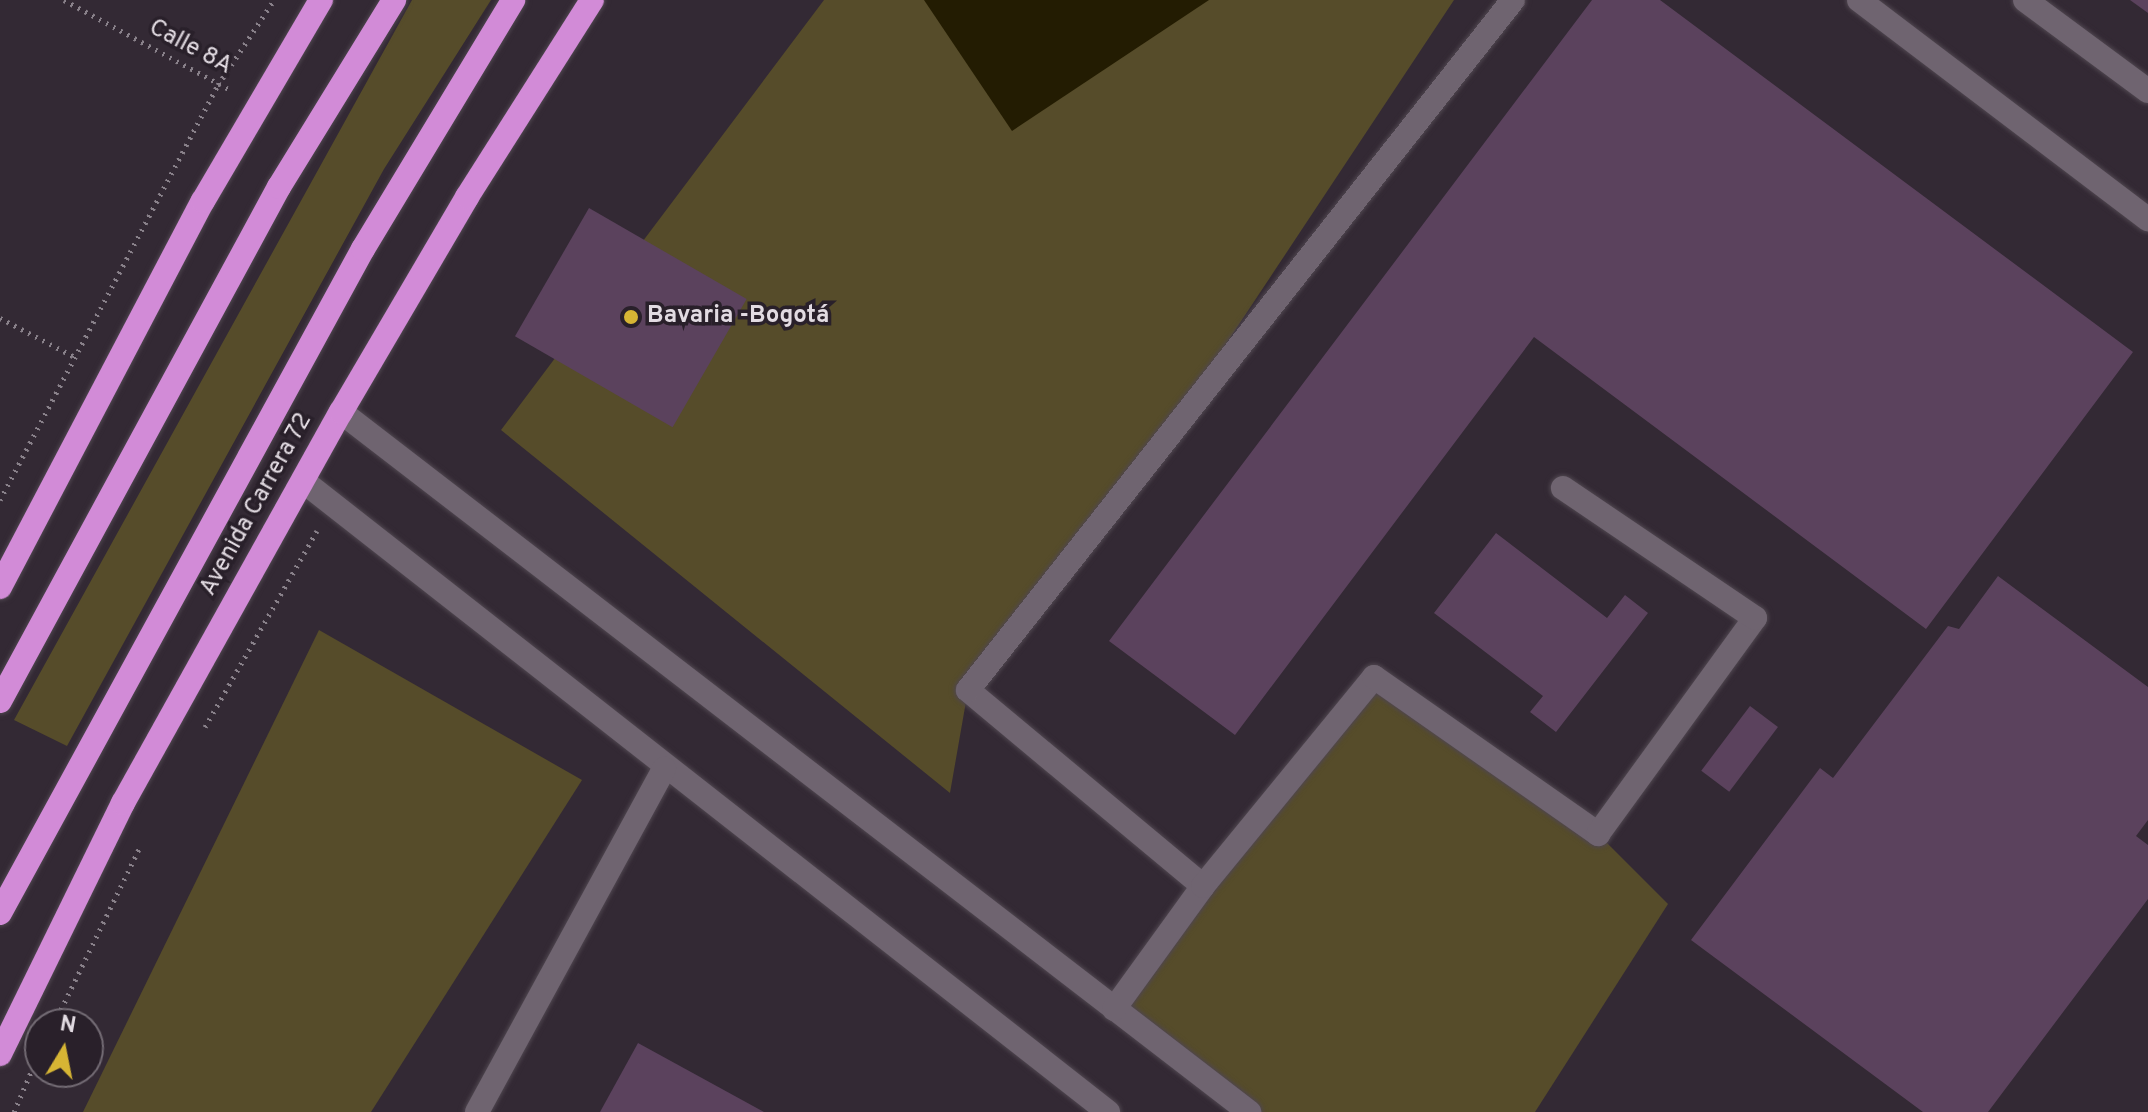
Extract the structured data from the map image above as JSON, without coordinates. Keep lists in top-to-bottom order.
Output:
{
  "streets": {
    "highway": ["Avenida Carrera 72"],
    "path": ["Calle 8A"]
  },
  "places": ["Bavaria -Bogotá"],
  "north": "top"
}
